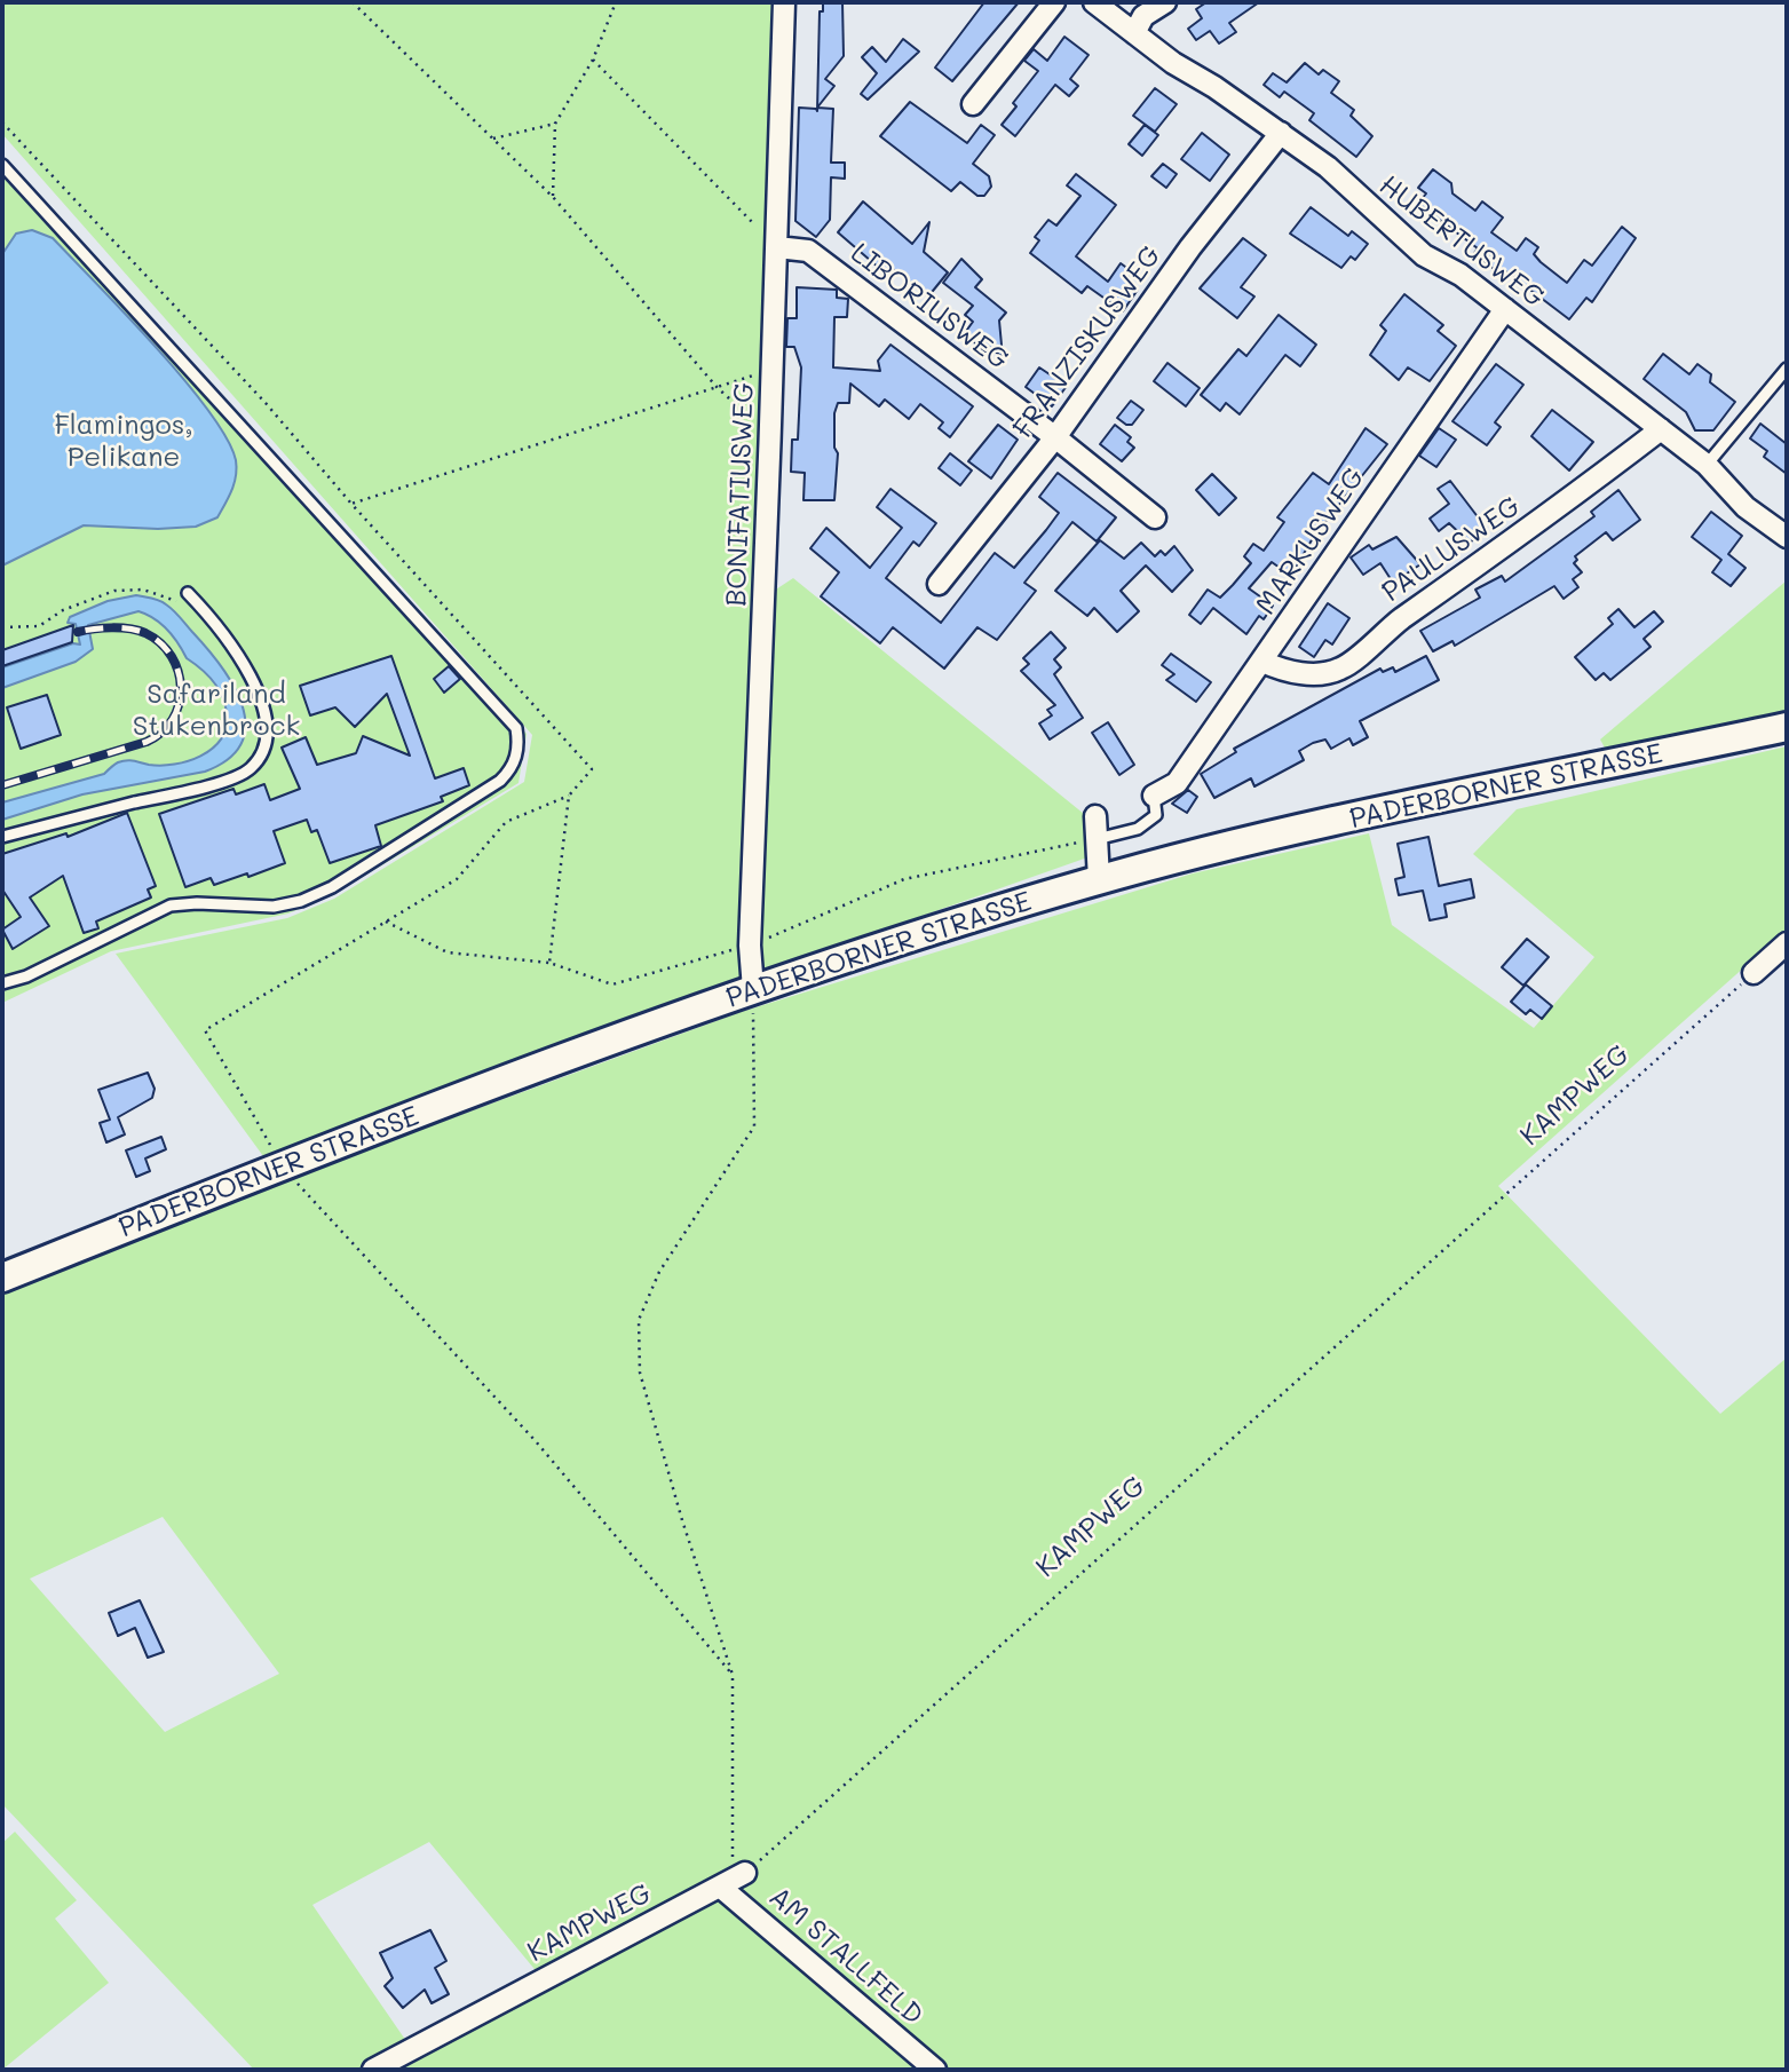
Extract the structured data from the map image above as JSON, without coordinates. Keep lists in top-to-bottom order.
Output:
{
  "streets": {
    "main road": ["PADERBORNER STRASSE"],
    "street": [
      "HUBERTUSWEG",
      "LIBORIUSWEG",
      "FRANZISKUSWEG",
      "BONIFATIUSWEG",
      "MARKUSWEG",
      "PAULUSWEG",
      "KAMPWEG",
      "AM STALLFELD"
    ]
  },
  "crossings": [
    ["HUBERTUSWEG", "FRANZISKUSWEG"],
    ["HUBERTUSWEG", "MARKUSWEG"],
    ["HUBERTUSWEG", "PAULUSWEG"],
    ["LIBORIUSWEG", "FRANZISKUSWEG"],
    ["LIBORIUSWEG", "BONIFATIUSWEG"],
    ["BONIFATIUSWEG", "PADERBORNER STRASSE"],
    ["MARKUSWEG", "PAULUSWEG"],
    ["KAMPWEG", "AM STALLFELD"]
  ],
  "parks": ["Flamingos, Pelikane", "Safariland Stukenbrock"]
}
